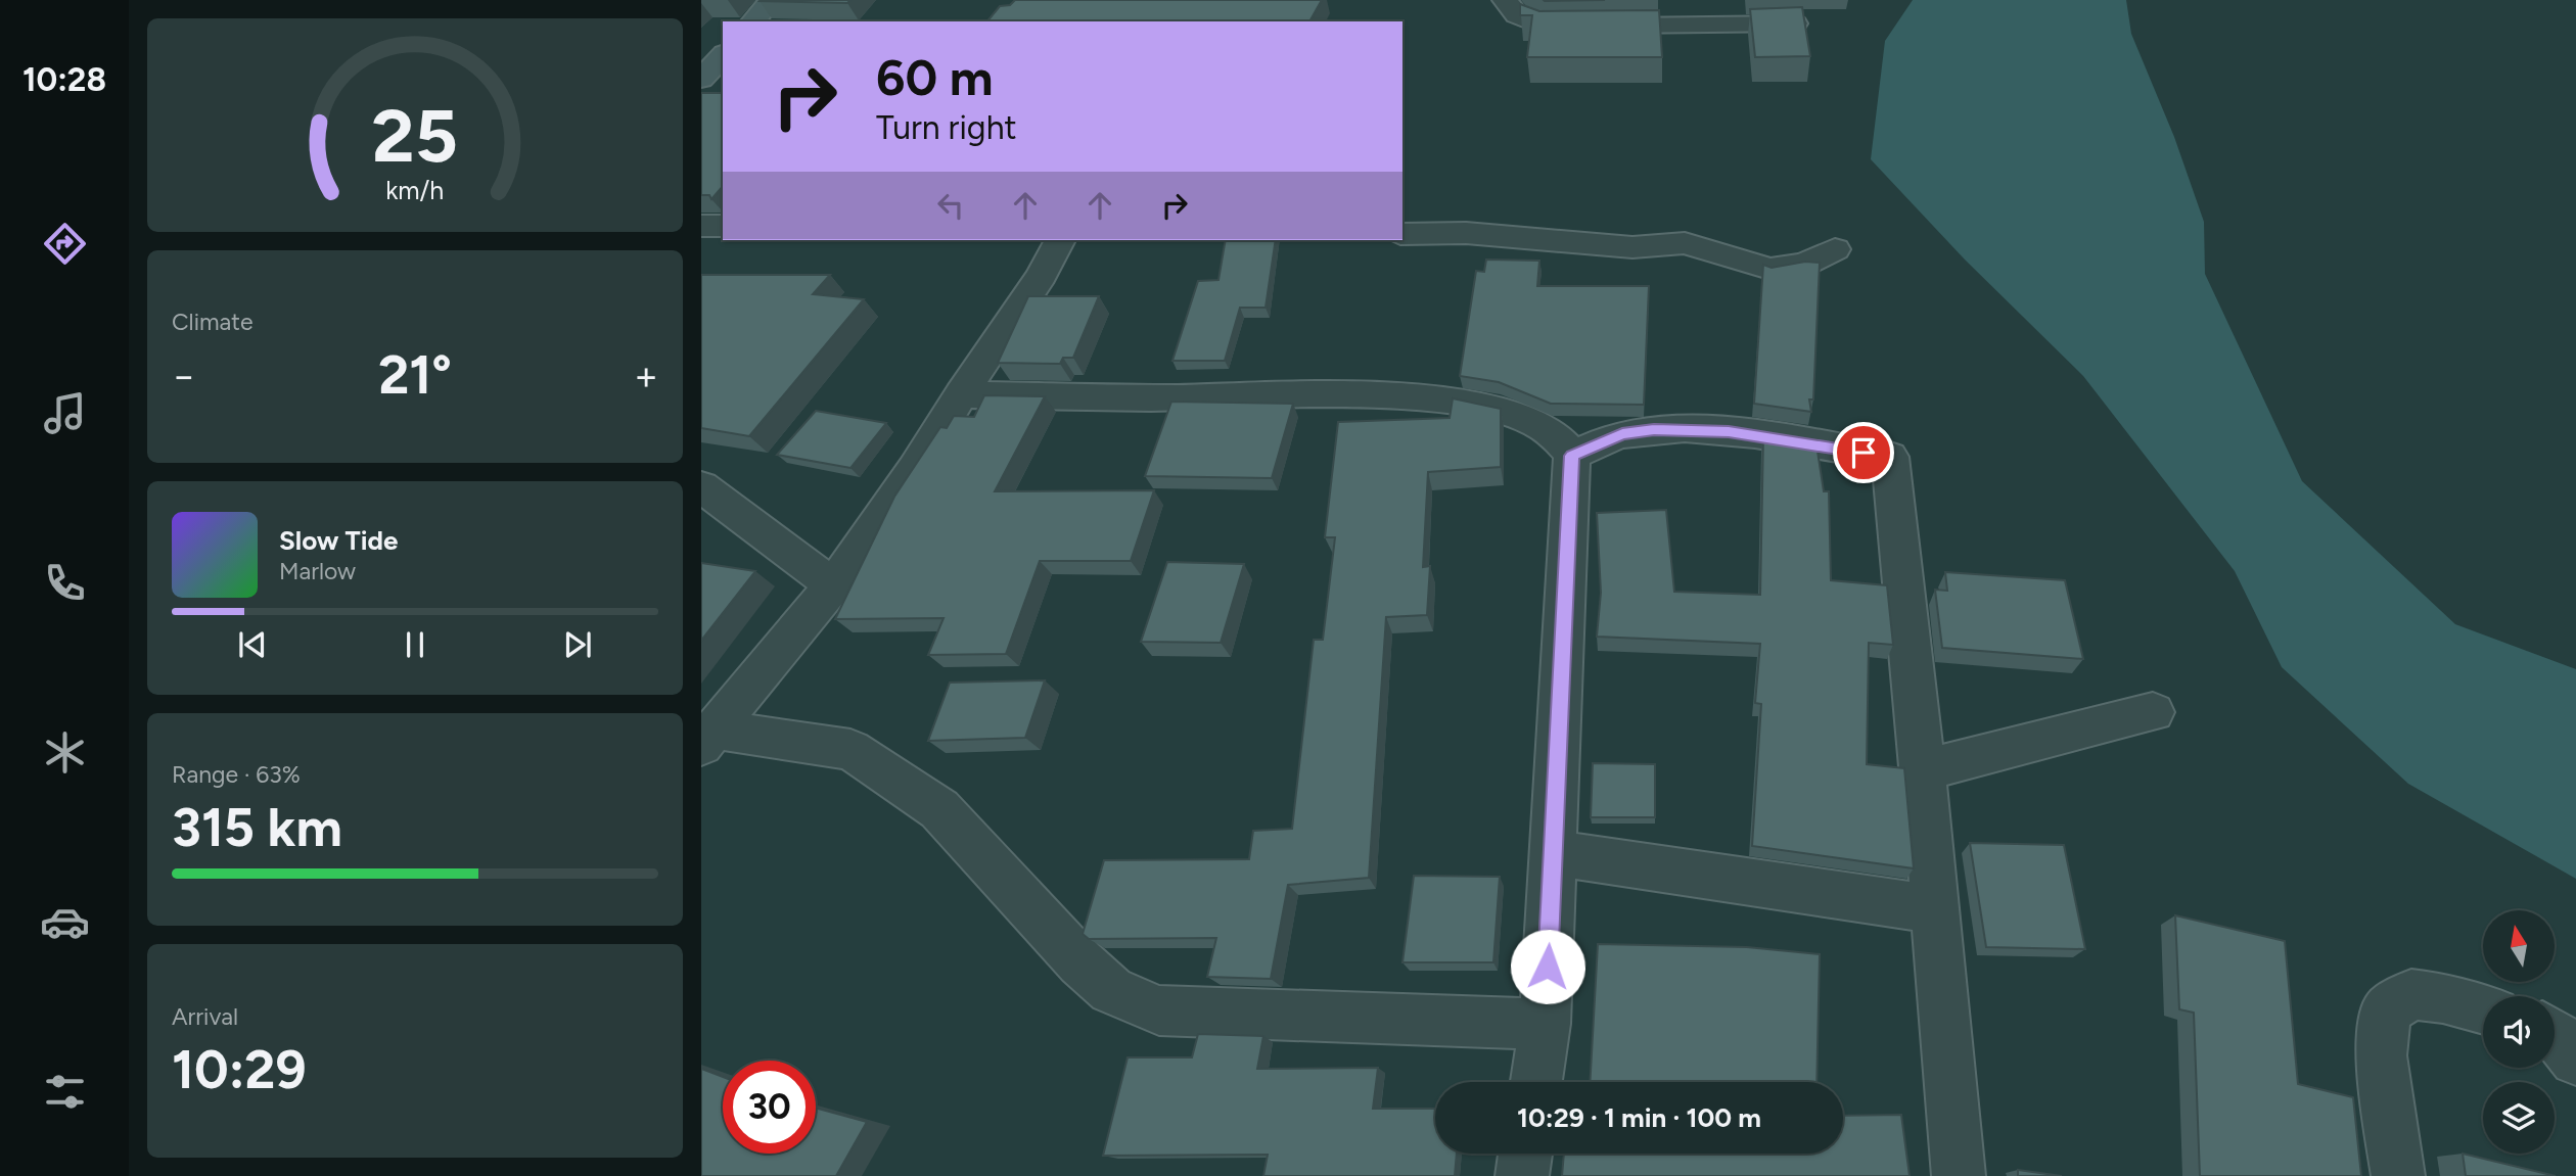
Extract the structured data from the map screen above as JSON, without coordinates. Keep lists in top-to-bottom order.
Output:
{
  "north": "top",
  "page": {
    "tabs": "10:28",
    "turn": ["60 m", "Turn right"],
    "tile": [
      "Climate",
      ["Range · 63%", "315 km"],
      ["Arrival", "10:29"]
    ],
    "heat": ["−", "21°", "+"],
    "song": ["Slow Tide", "Marlow"],
    "limit": "30",
    "trip": "10:29 · 1 min · 100 m",
    "gauge": ["25", "km/h"]
  }
}
